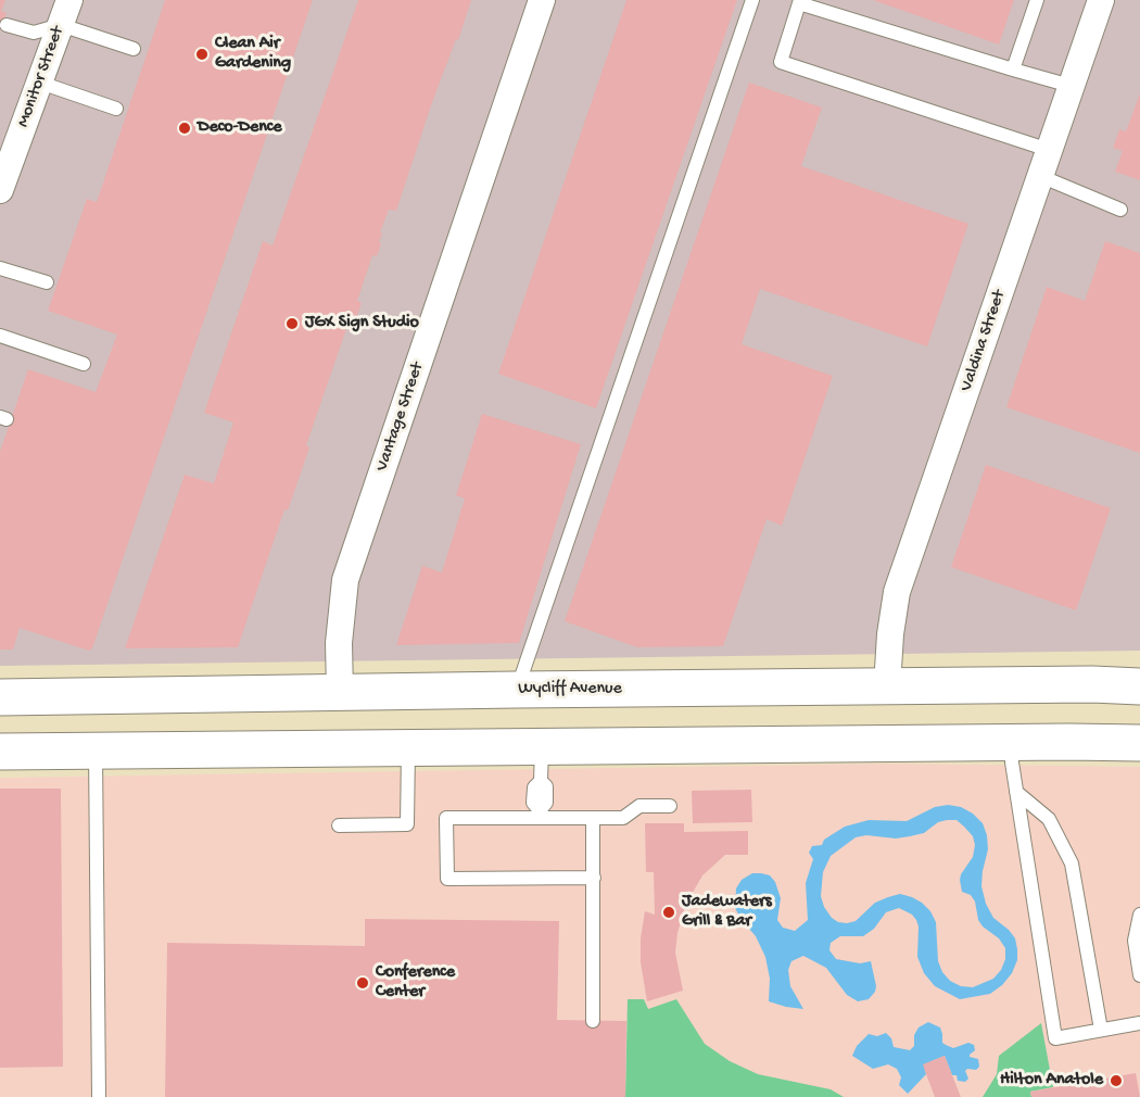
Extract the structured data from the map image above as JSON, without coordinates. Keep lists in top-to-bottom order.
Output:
{
  "streets": {
    "main road": ["Wycliff Avenue"],
    "street": ["Monitor Street", "Valdina Street", "Vantage Street"]
  },
  "crossings": [
    ["Valdina Street", "Wycliff Avenue"],
    ["Vantage Street", "Wycliff Avenue"]
  ],
  "places": [
    "Clean Air Gardening",
    "Deco-Dence",
    "JGX Sign Studio",
    "Jadewaters Grill & Bar",
    "Conference Center",
    "Hilton Anatole"
  ]
}
